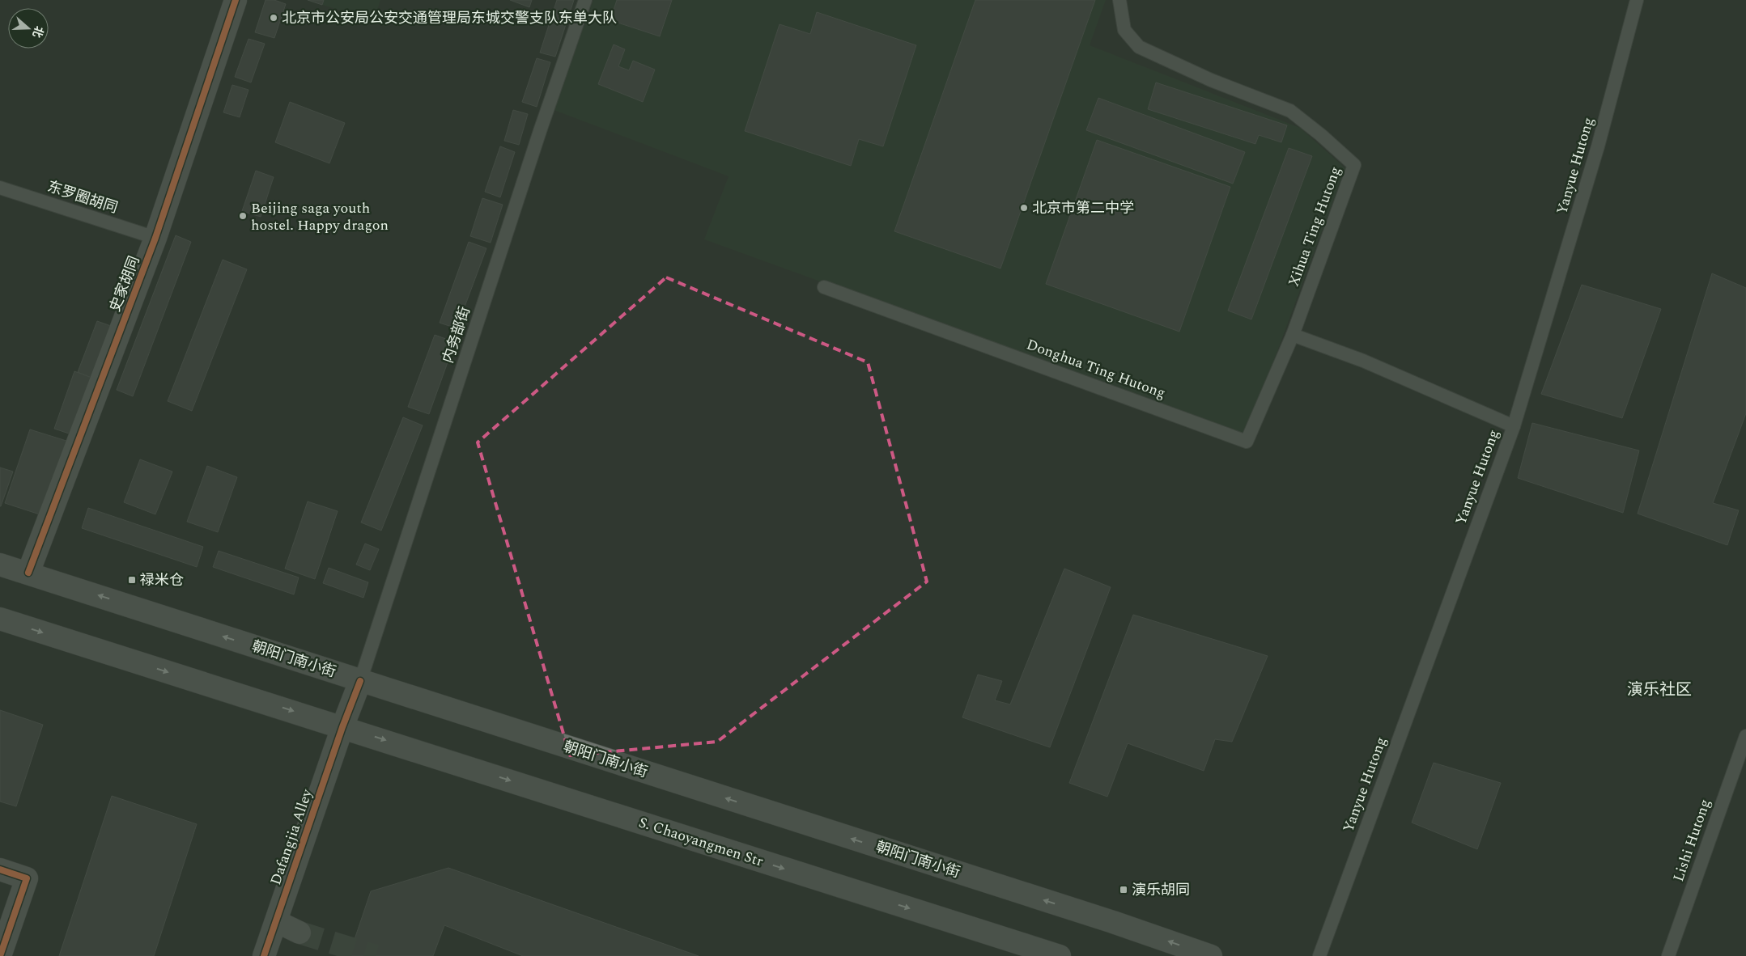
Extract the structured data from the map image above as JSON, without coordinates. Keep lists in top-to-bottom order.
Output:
{
  "streets": {
    "main road": [
      "史家胡同",
      "朝阳门南小街",
      "Dafangjia Alley",
      "S. Chaoyangmen Str"
    ],
    "lane": [
      "Yanyue Hutong",
      "东罗圈胡同",
      "Xihua Ting Hutong",
      "内务部街",
      "Donghua Ting Hutong",
      "Lishi Hutong"
    ]
  },
  "crossings": [
    ["东罗圈胡同", "史家胡同"],
    ["Xihua Ting Hutong", "Donghua Ting Hutong"],
    ["史家胡同", "朝阳门南小街"],
    ["内务部街", "朝阳门南小街"],
    ["内务部街", "Dafangjia Alley"],
    ["朝阳门南小街", "Dafangjia Alley"],
    ["Dafangjia Alley", "S. Chaoyangmen Str"]
  ],
  "one_way": ["朝阳门南小街", "S. Chaoyangmen Str"],
  "districts": ["演乐社区"],
  "places": {
    "other": ["北京市公安局公安交通管理局东城交警支队东单大队", "北京市第二中学", "Beijing saga youth hostel. Happy dragon"],
    "transit": ["禄米仓", "演乐胡同"]
  },
  "north": "right"
}
